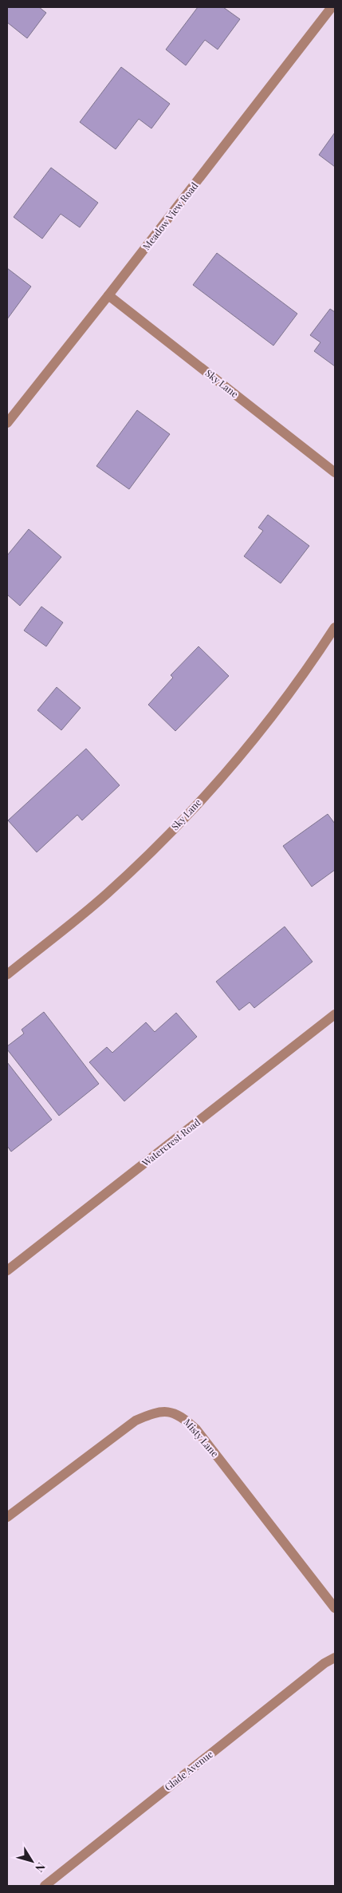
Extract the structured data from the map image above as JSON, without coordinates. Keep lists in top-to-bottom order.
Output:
{
  "streets": {
    "street": [
      "Meadow View Road",
      "Sky Lane",
      "Watercrest Road",
      "Misty Lane",
      "Glade Avenue"
    ]
  },
  "crossings": [
    ["Meadow View Road", "Sky Lane"]
  ],
  "north": "bottom right"
}
